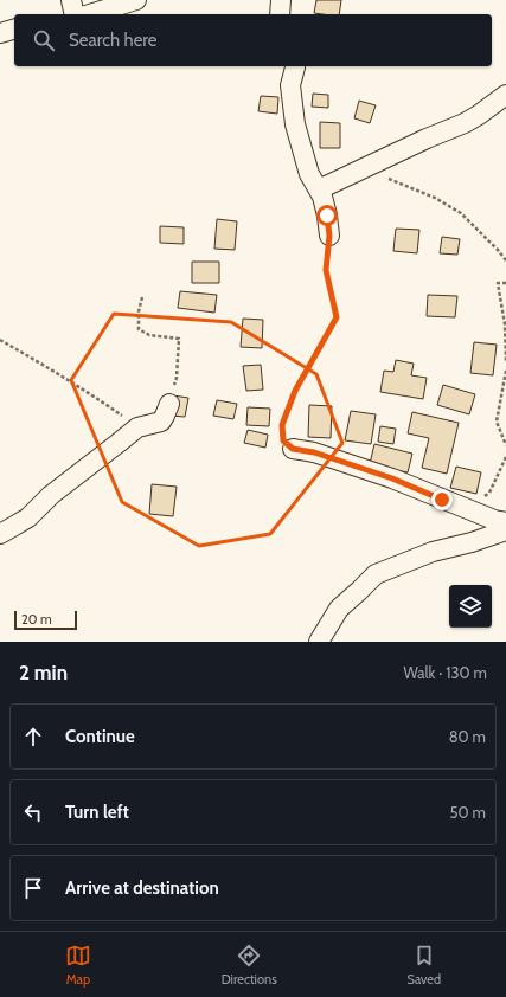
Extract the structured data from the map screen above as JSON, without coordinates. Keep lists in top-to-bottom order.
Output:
{
  "scale_bar": "20 m",
  "page": {
    "search": "Search here",
    "scale": "20 m",
    "heading": ["2 min", "Walk · 130 m"],
    "list": [
      ["Continue", "80 m"],
      ["Turn left", "50 m"],
      "Arrive at destination"
    ],
    "nav": ["Map", "Directions", "Saved"]
  }
}
